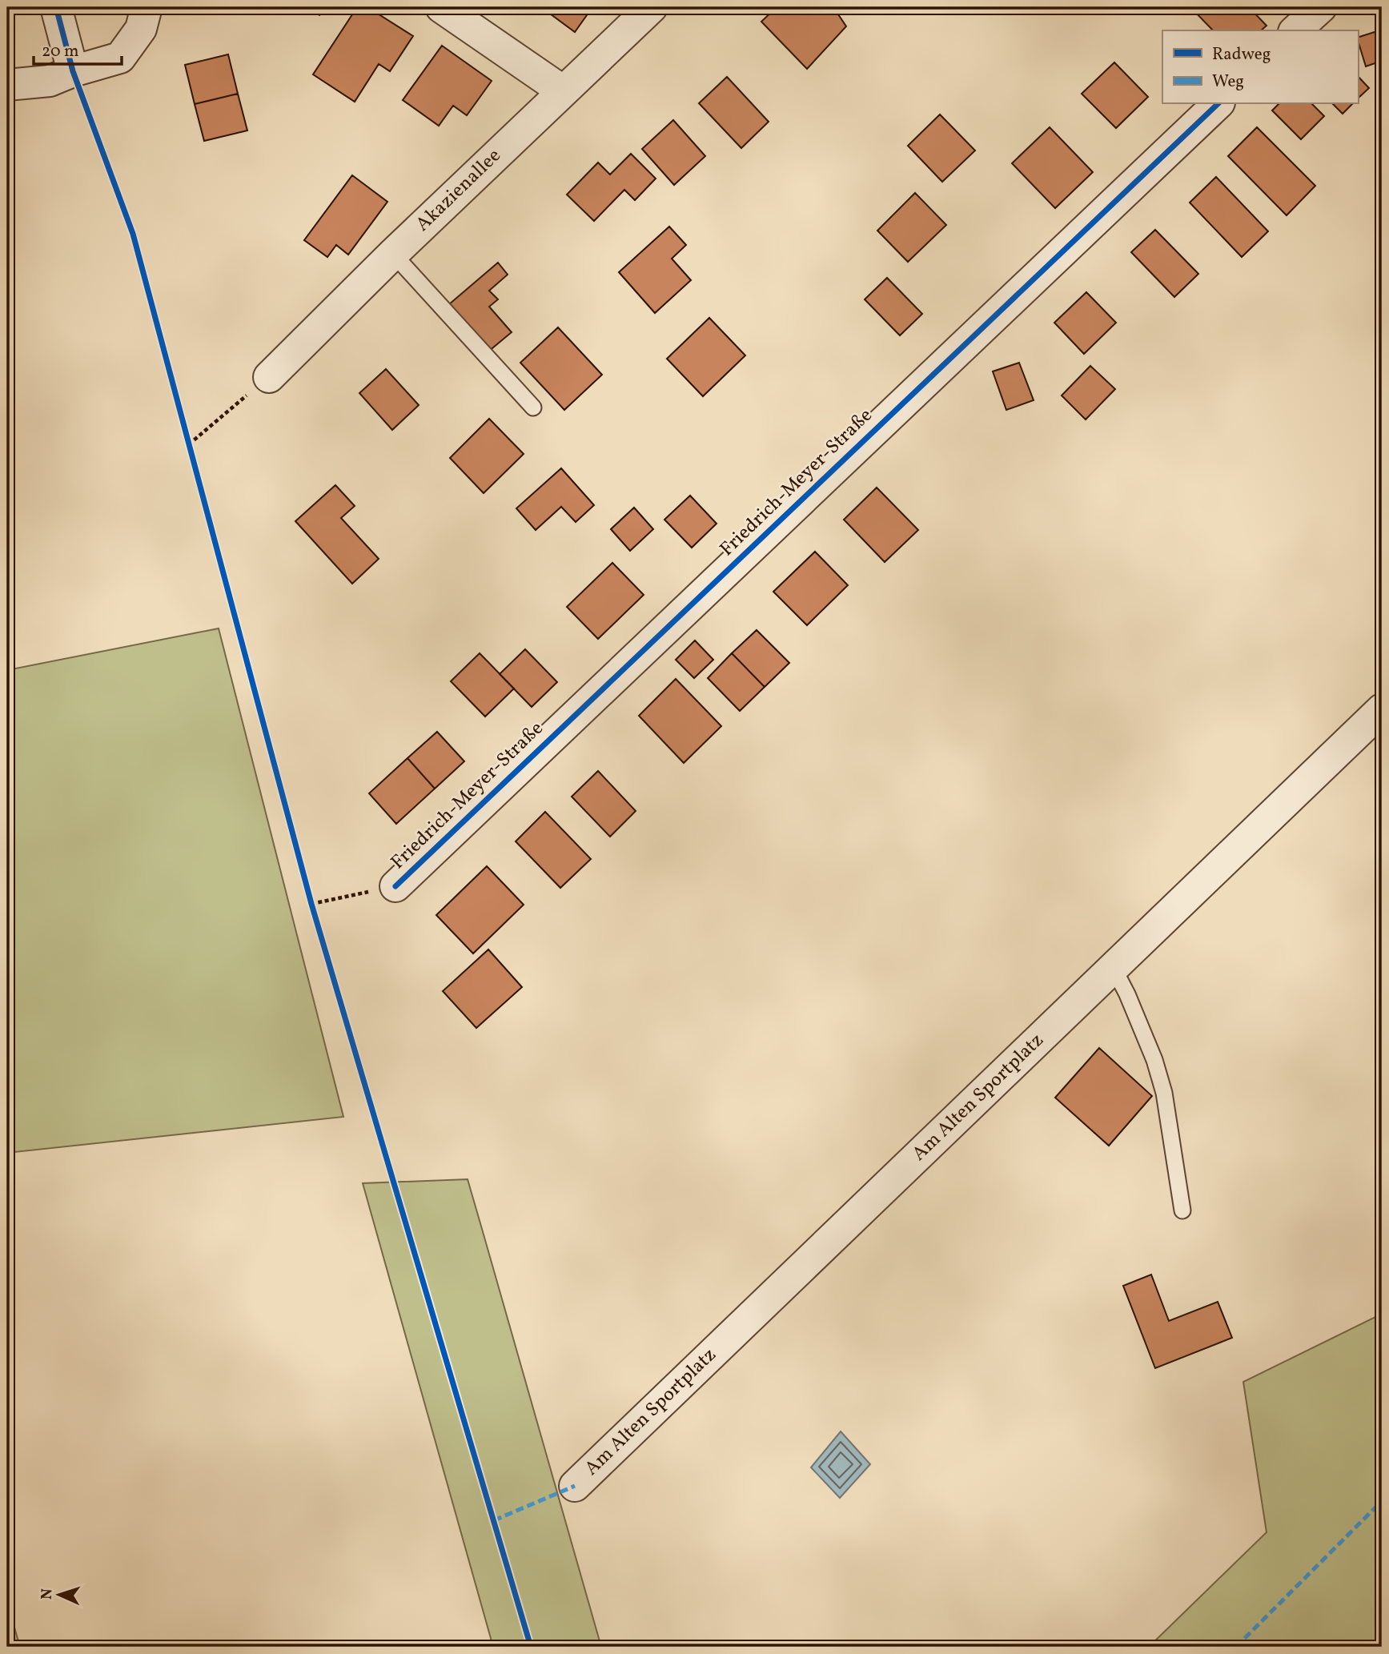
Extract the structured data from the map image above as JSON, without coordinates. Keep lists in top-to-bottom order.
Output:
{
  "streets": {
    "street": ["Akazienallee", "Friedrich-Meyer-Straße", "Am Alten Sportplatz"]
  },
  "legend": ["Radweg", "Weg"],
  "scale_bar": "20 m",
  "north": "left"
}
